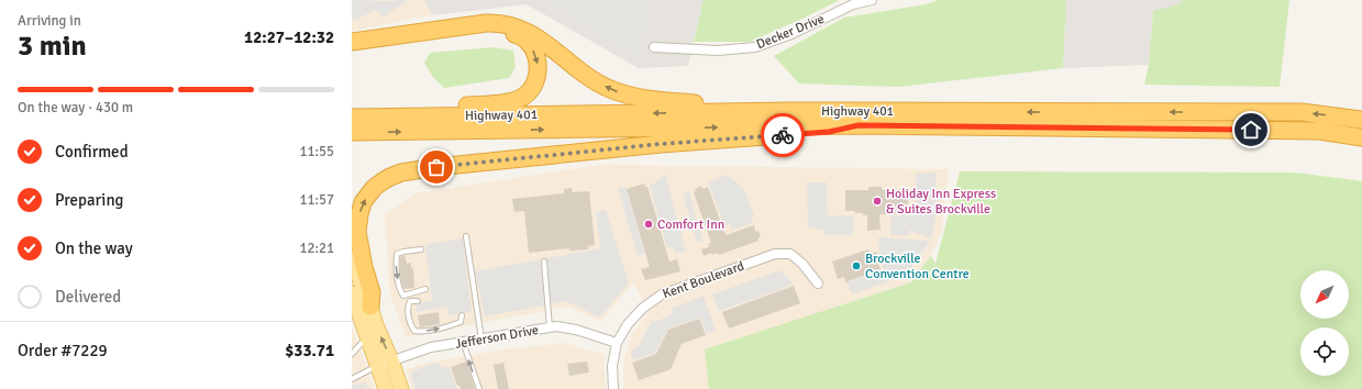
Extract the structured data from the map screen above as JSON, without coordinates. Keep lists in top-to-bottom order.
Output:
{
  "streets": {
    "highway": ["Highway 401"],
    "street": ["Decker Drive", "Kent Boulevard", "Jefferson Drive"]
  },
  "crossings": [
    ["Kent Boulevard", "Jefferson Drive"]
  ],
  "places": ["Holiday Inn Express & Suites Brockville", "Comfort Inn", "Brockville Convention Centre"],
  "north": "bottom left",
  "page": {
    "heading": ["3 min", "Arriving in", "12:27–12:32"],
    "panel": ["Order #7229", "$33.71"],
    "bar": "On the way · 430 m",
    "list": [
      ["Confirmed", "11:55"],
      ["Preparing", "11:57"],
      ["On the way", "12:21"],
      "Delivered"
    ]
  }
}
